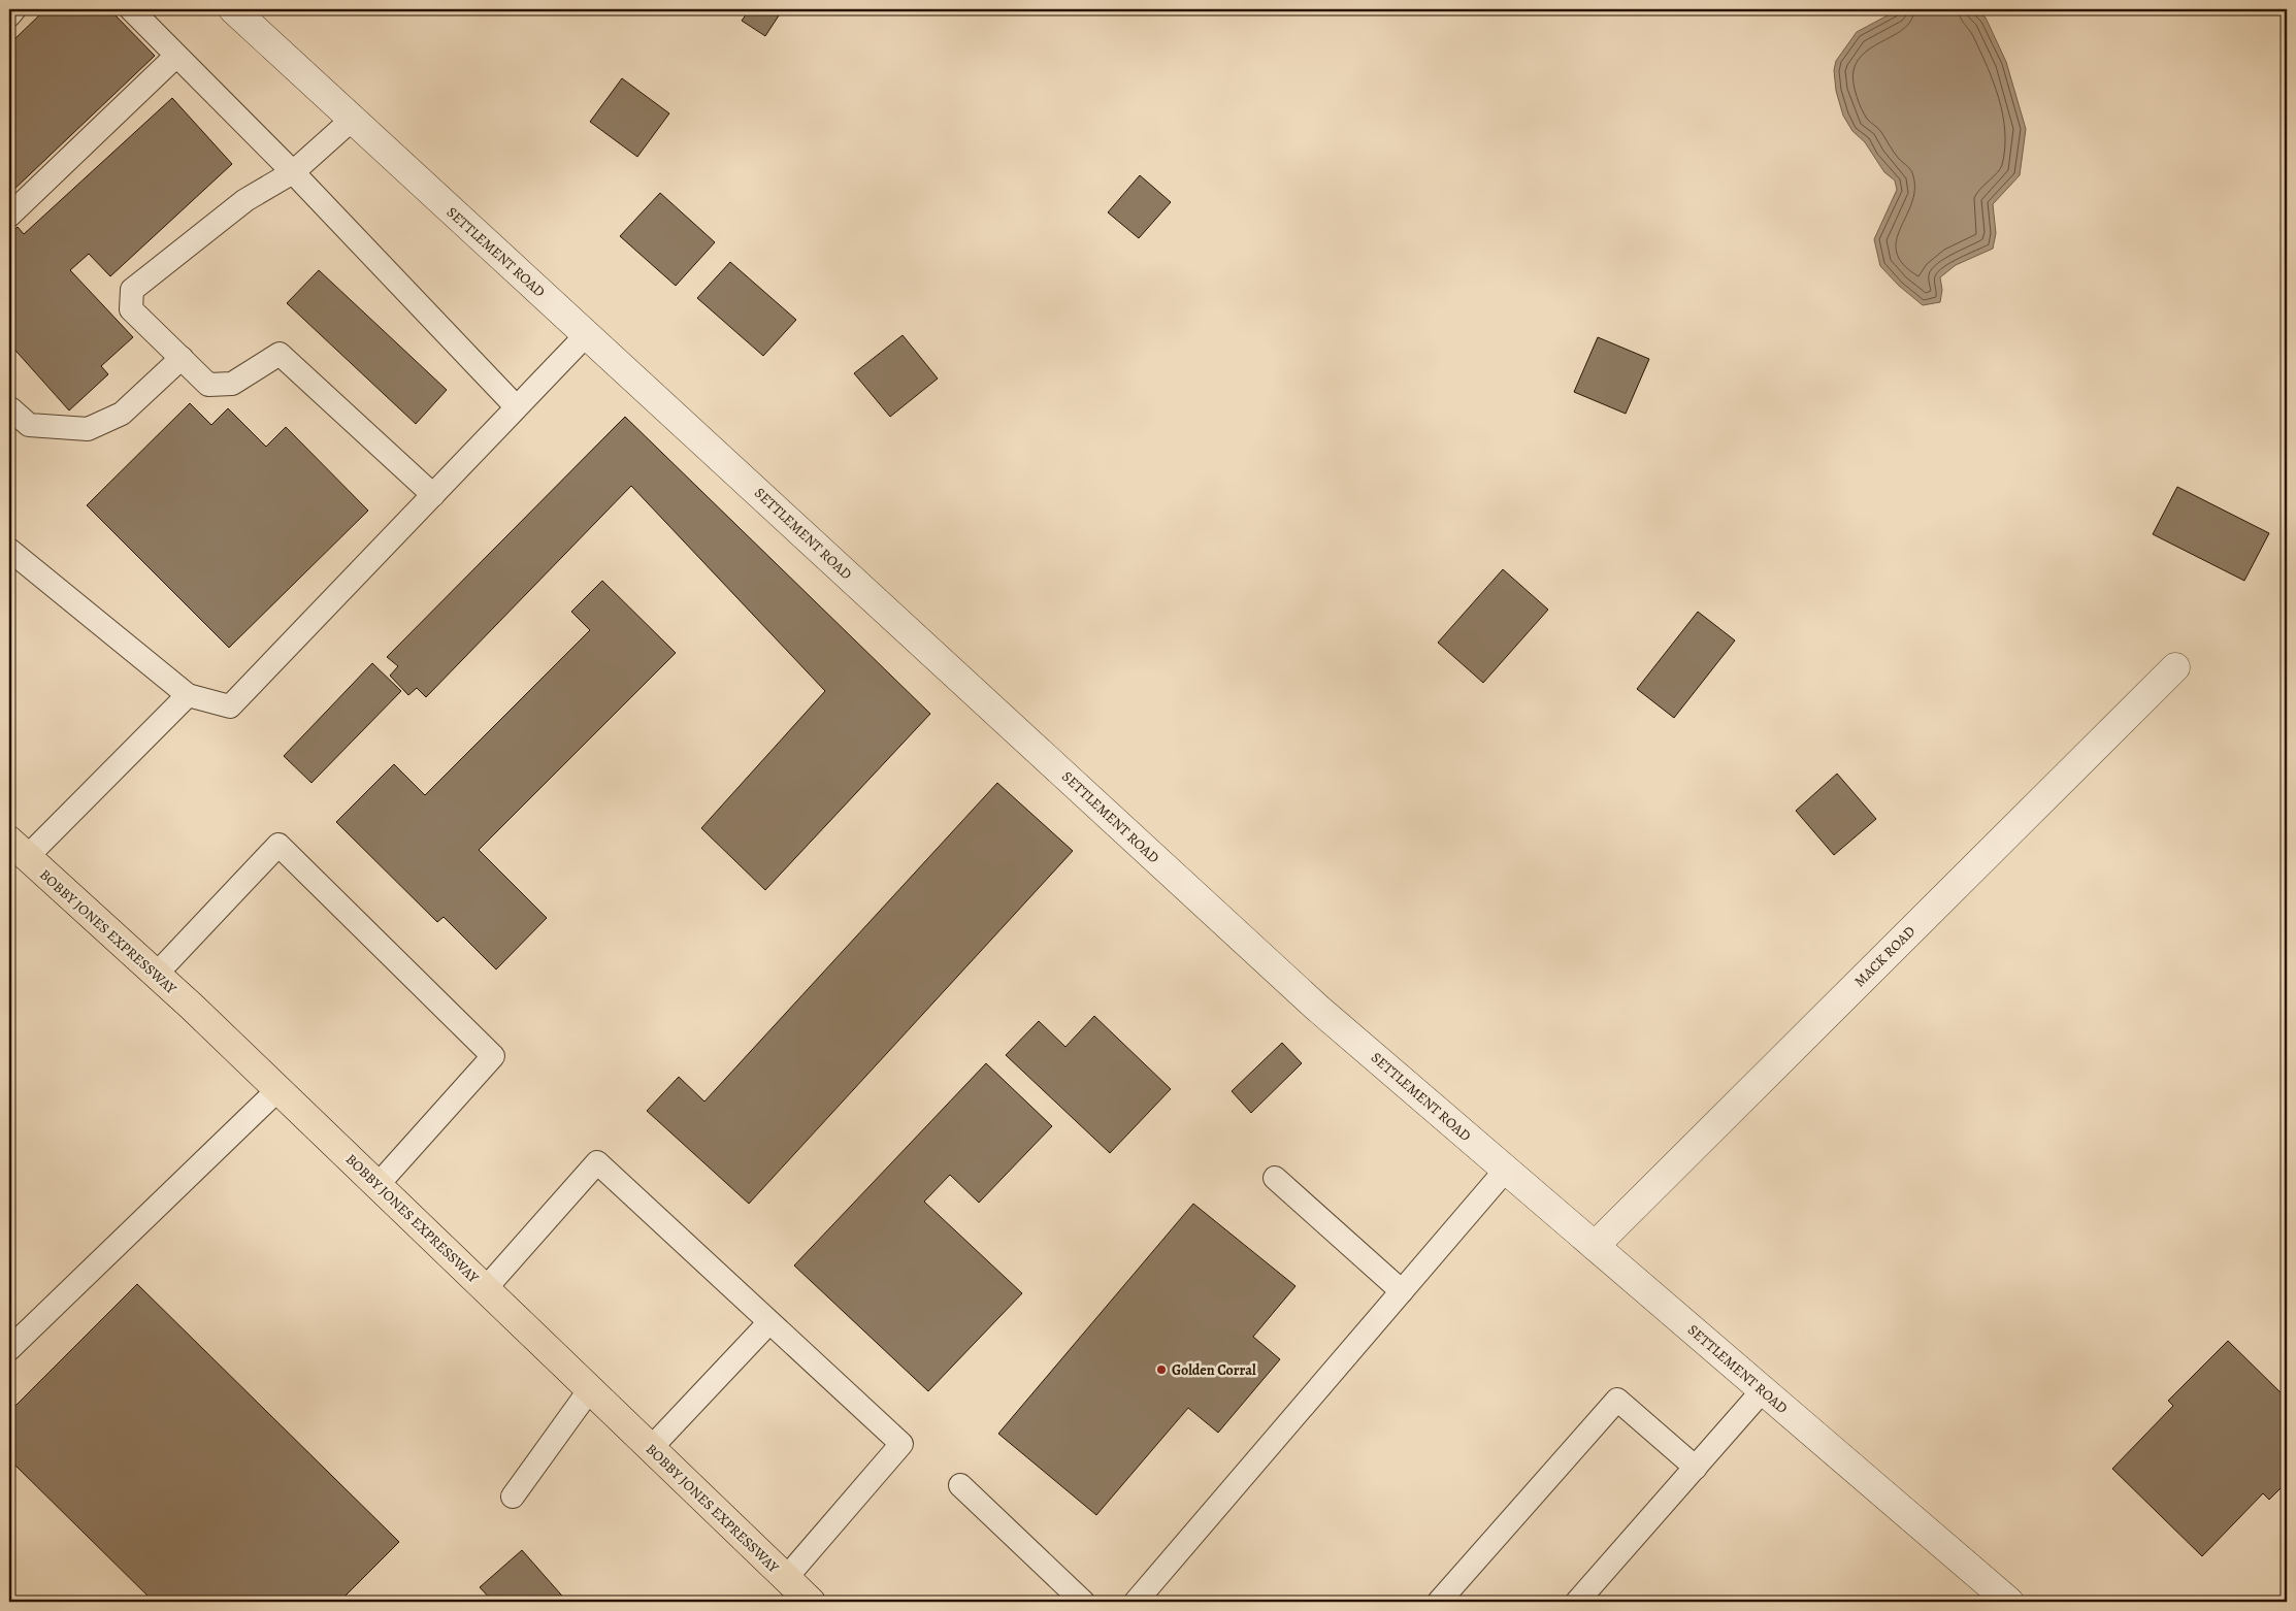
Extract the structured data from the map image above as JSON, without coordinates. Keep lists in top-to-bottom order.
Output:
{
  "streets": {
    "main road": ["BOBBY JONES EXPRESSWAY"],
    "street": ["SETTLEMENT ROAD", "MACK ROAD"]
  },
  "crossings": [
    ["SETTLEMENT ROAD", "MACK ROAD"]
  ],
  "places": ["Golden Corral"]
}
